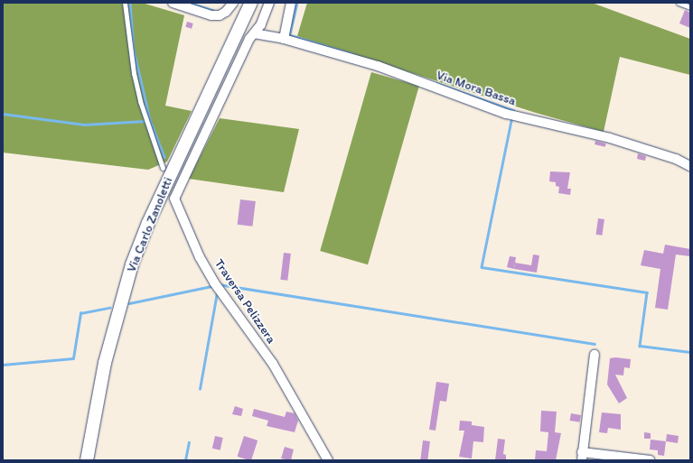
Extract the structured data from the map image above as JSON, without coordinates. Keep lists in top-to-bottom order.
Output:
{
  "streets": {
    "main road": ["Via Carlo Zanoletti"],
    "street": ["Via Mora Bassa", "Traversa Pelizzera"]
  },
  "crossings": [
    ["Via Mora Bassa", "Traversa Pelizzera"]
  ]
}
